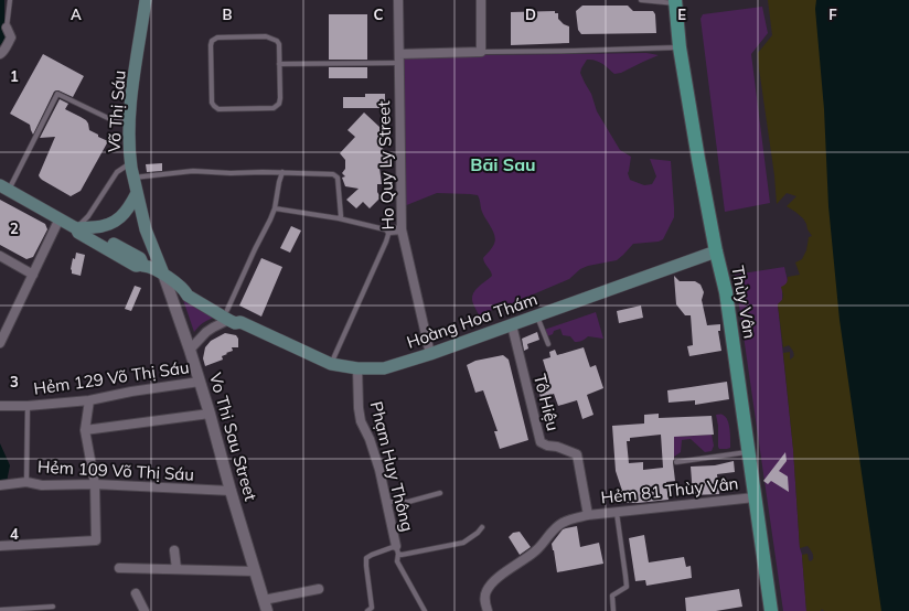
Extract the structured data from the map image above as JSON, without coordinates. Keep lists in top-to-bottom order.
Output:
{
  "streets": {
    "main road": ["Võ Thị Sáu", "Thùy Vân", "Hoàng Hoa Thám"],
    "street": [
      "Ho Quy Ly Street",
      "Hẻm 129 Võ Thị Sáu",
      "Tô Hiệu",
      "Vo Thi Sau Street",
      "Phạm Huy Thông",
      "Hẻm 109 Võ Thị Sáu",
      "Hẻm 81 Thùy Vân"
    ]
  },
  "crossings": [
    ["Võ Thị Sáu", "Hoàng Hoa Thám"],
    ["Võ Thị Sáu", "Vo Thi Sau Street"],
    ["Ho Quy Ly Street", "Hoàng Hoa Thám"],
    ["Thùy Vân", "Hoàng Hoa Thám"],
    ["Thùy Vân", "Hẻm 81 Thùy Vân"],
    ["Hoàng Hoa Thám", "Tô Hiệu"],
    ["Hoàng Hoa Thám", "Vo Thi Sau Street"],
    ["Hoàng Hoa Thám", "Phạm Huy Thông"],
    ["Hẻm 129 Võ Thị Sáu", "Vo Thi Sau Street"],
    ["Tô Hiệu", "Hẻm 81 Thùy Vân"],
    ["Vo Thi Sau Street", "Hẻm 109 Võ Thị Sáu"]
  ],
  "districts": ["Bãi Sau"],
  "grid": {
    "columns": [
      "A",
      "B",
      "C",
      "D",
      "E",
      "F"
    ],
    "rows": [
      "1",
      "2",
      "3",
      "4"
    ]
  }
}
